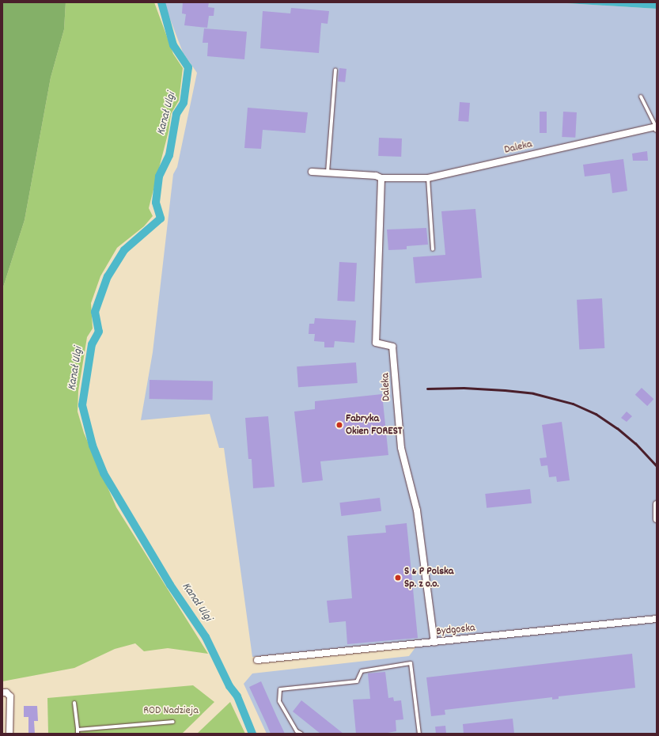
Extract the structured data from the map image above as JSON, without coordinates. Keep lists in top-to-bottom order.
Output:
{
  "streets": {
    "street": ["Daleka", "Bydgoska"]
  },
  "crossings": [
    ["Daleka", "Bydgoska"]
  ],
  "water": ["Kanał Ulgi"],
  "parks": ["ROD Nadzieja"],
  "places": ["Fabryka Okien FOREST", "S & P Polska Sp. z o.o."]
}
